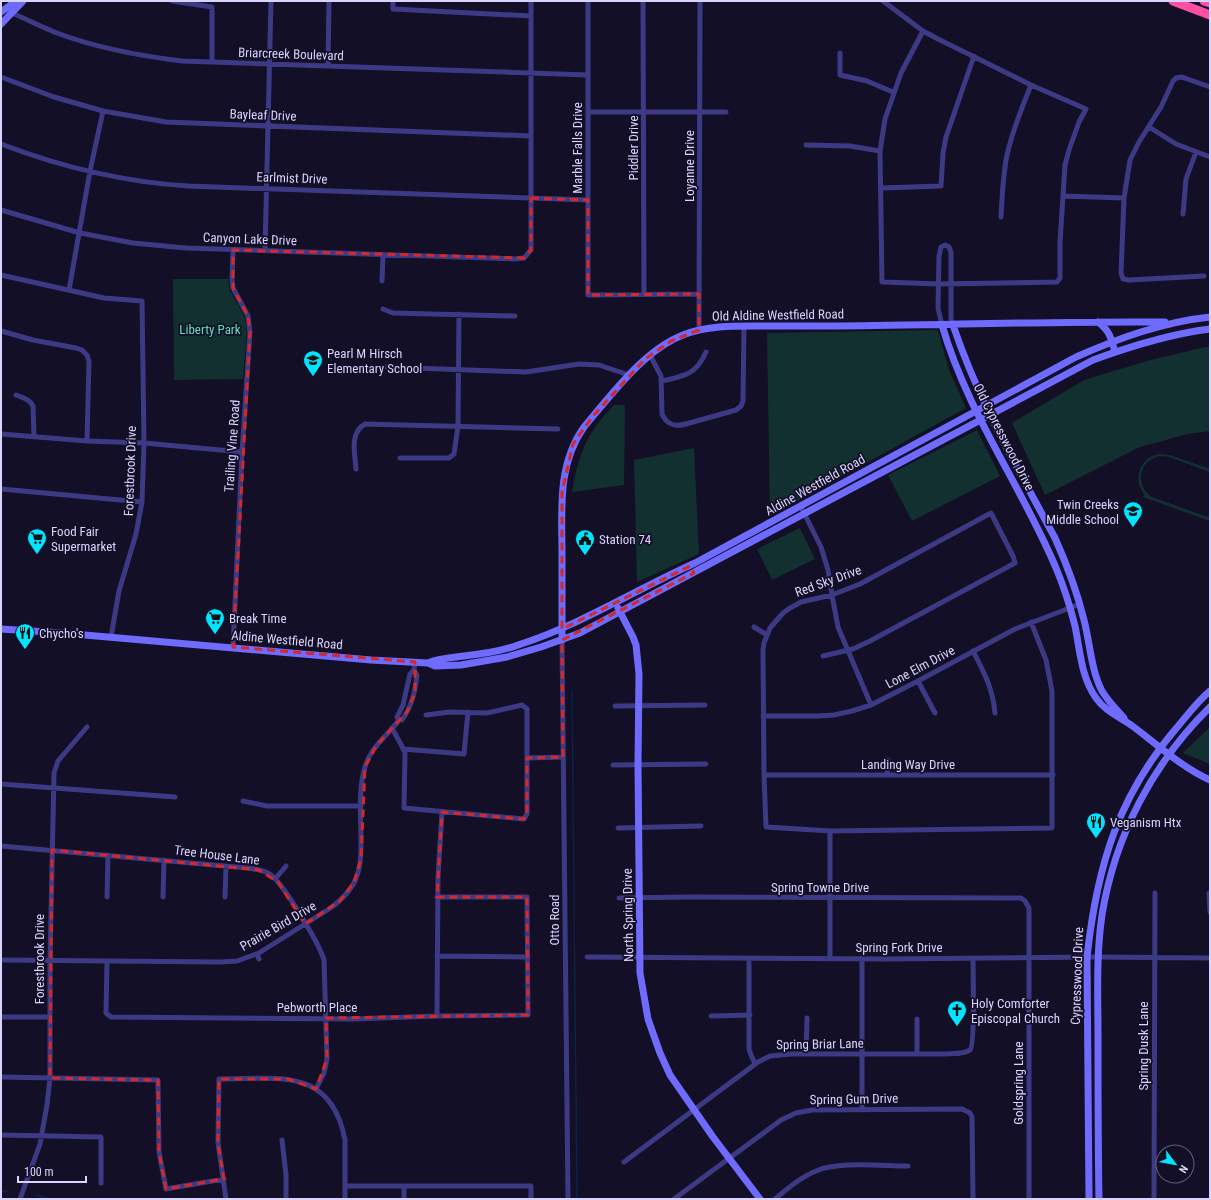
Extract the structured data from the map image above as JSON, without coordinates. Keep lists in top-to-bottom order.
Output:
{
  "streets": {
    "main road": [
      "Old Aldine Westfield Road",
      "Old Cypresswood Drive",
      "Aldine Westfield Road",
      "North Spring Drive",
      "Cypresswood Drive"
    ],
    "street": [
      "Briarcreek Boulevard",
      "Bayleaf Drive",
      "Marble Falls Drive",
      "Piddler Drive",
      "Loyanne Drive",
      "Earlmist Drive",
      "Canyon Lake Drive",
      "Trailing Vine Road",
      "Forestbrook Drive",
      "Red Sky Drive",
      "Lone Elm Drive",
      "Landing Way Drive",
      "Tree House Lane",
      "Spring Towne Drive",
      "Otto Road",
      "Prairie Bird Drive",
      "Spring Fork Drive",
      "Pebworth Place",
      "Spring Briar Lane",
      "Spring Dusk Lane",
      "Goldspring Lane",
      "Spring Gum Drive"
    ]
  },
  "crossings": [
    ["Briarcreek Boulevard", "Marble Falls Drive"],
    ["Briarcreek Boulevard", "Canyon Lake Drive"],
    ["Bayleaf Drive", "Canyon Lake Drive"],
    ["Marble Falls Drive", "Piddler Drive"],
    ["Marble Falls Drive", "Earlmist Drive"],
    ["Loyanne Drive", "Old Aldine Westfield Road"],
    ["Earlmist Drive", "Canyon Lake Drive"],
    ["Canyon Lake Drive", "Trailing Vine Road"],
    ["Old Aldine Westfield Road", "Old Cypresswood Drive"],
    ["Old Aldine Westfield Road", "Aldine Westfield Road"],
    ["Old Aldine Westfield Road", "Otto Road"],
    ["Old Cypresswood Drive", "Aldine Westfield Road"],
    ["Old Cypresswood Drive", "Lone Elm Drive"],
    ["Old Cypresswood Drive", "Cypresswood Drive"],
    ["Trailing Vine Road", "Aldine Westfield Road"],
    ["Forestbrook Drive", "Aldine Westfield Road"],
    ["Forestbrook Drive", "Tree House Lane"],
    ["Forestbrook Drive", "Prairie Bird Drive"],
    ["Aldine Westfield Road", "North Spring Drive"],
    ["Aldine Westfield Road", "Otto Road"],
    ["Aldine Westfield Road", "Prairie Bird Drive"],
    ["Red Sky Drive", "Lone Elm Drive"],
    ["Red Sky Drive", "Landing Way Drive"],
    ["Tree House Lane", "Prairie Bird Drive"],
    ["Tree House Lane", "Pebworth Place"],
    ["Spring Towne Drive", "North Spring Drive"],
    ["Spring Towne Drive", "Goldspring Lane"],
    ["North Spring Drive", "Spring Fork Drive"],
    ["North Spring Drive", "Spring Briar Lane"],
    ["North Spring Drive", "Spring Gum Drive"],
    ["Prairie Bird Drive", "Pebworth Place"],
    ["Spring Fork Drive", "Cypresswood Drive"],
    ["Spring Fork Drive", "Spring Briar Lane"],
    ["Spring Fork Drive", "Spring Dusk Lane"],
    ["Spring Fork Drive", "Goldspring Lane"]
  ],
  "parks": ["Liberty Park"],
  "places": {
    "school or university": ["Pearl M Hirsch Elementary School", "Twin Creeks Middle School"],
    "supermarket": ["Food Fair Supermarket", "Break Time"],
    "public building": ["Station 74"],
    "restaurant": ["Chycho's", "Veganism Htx"],
    "church": ["Holy Comforter Episcopal Church"]
  },
  "scale_bar": "100 m",
  "north": "bottom right"
}
